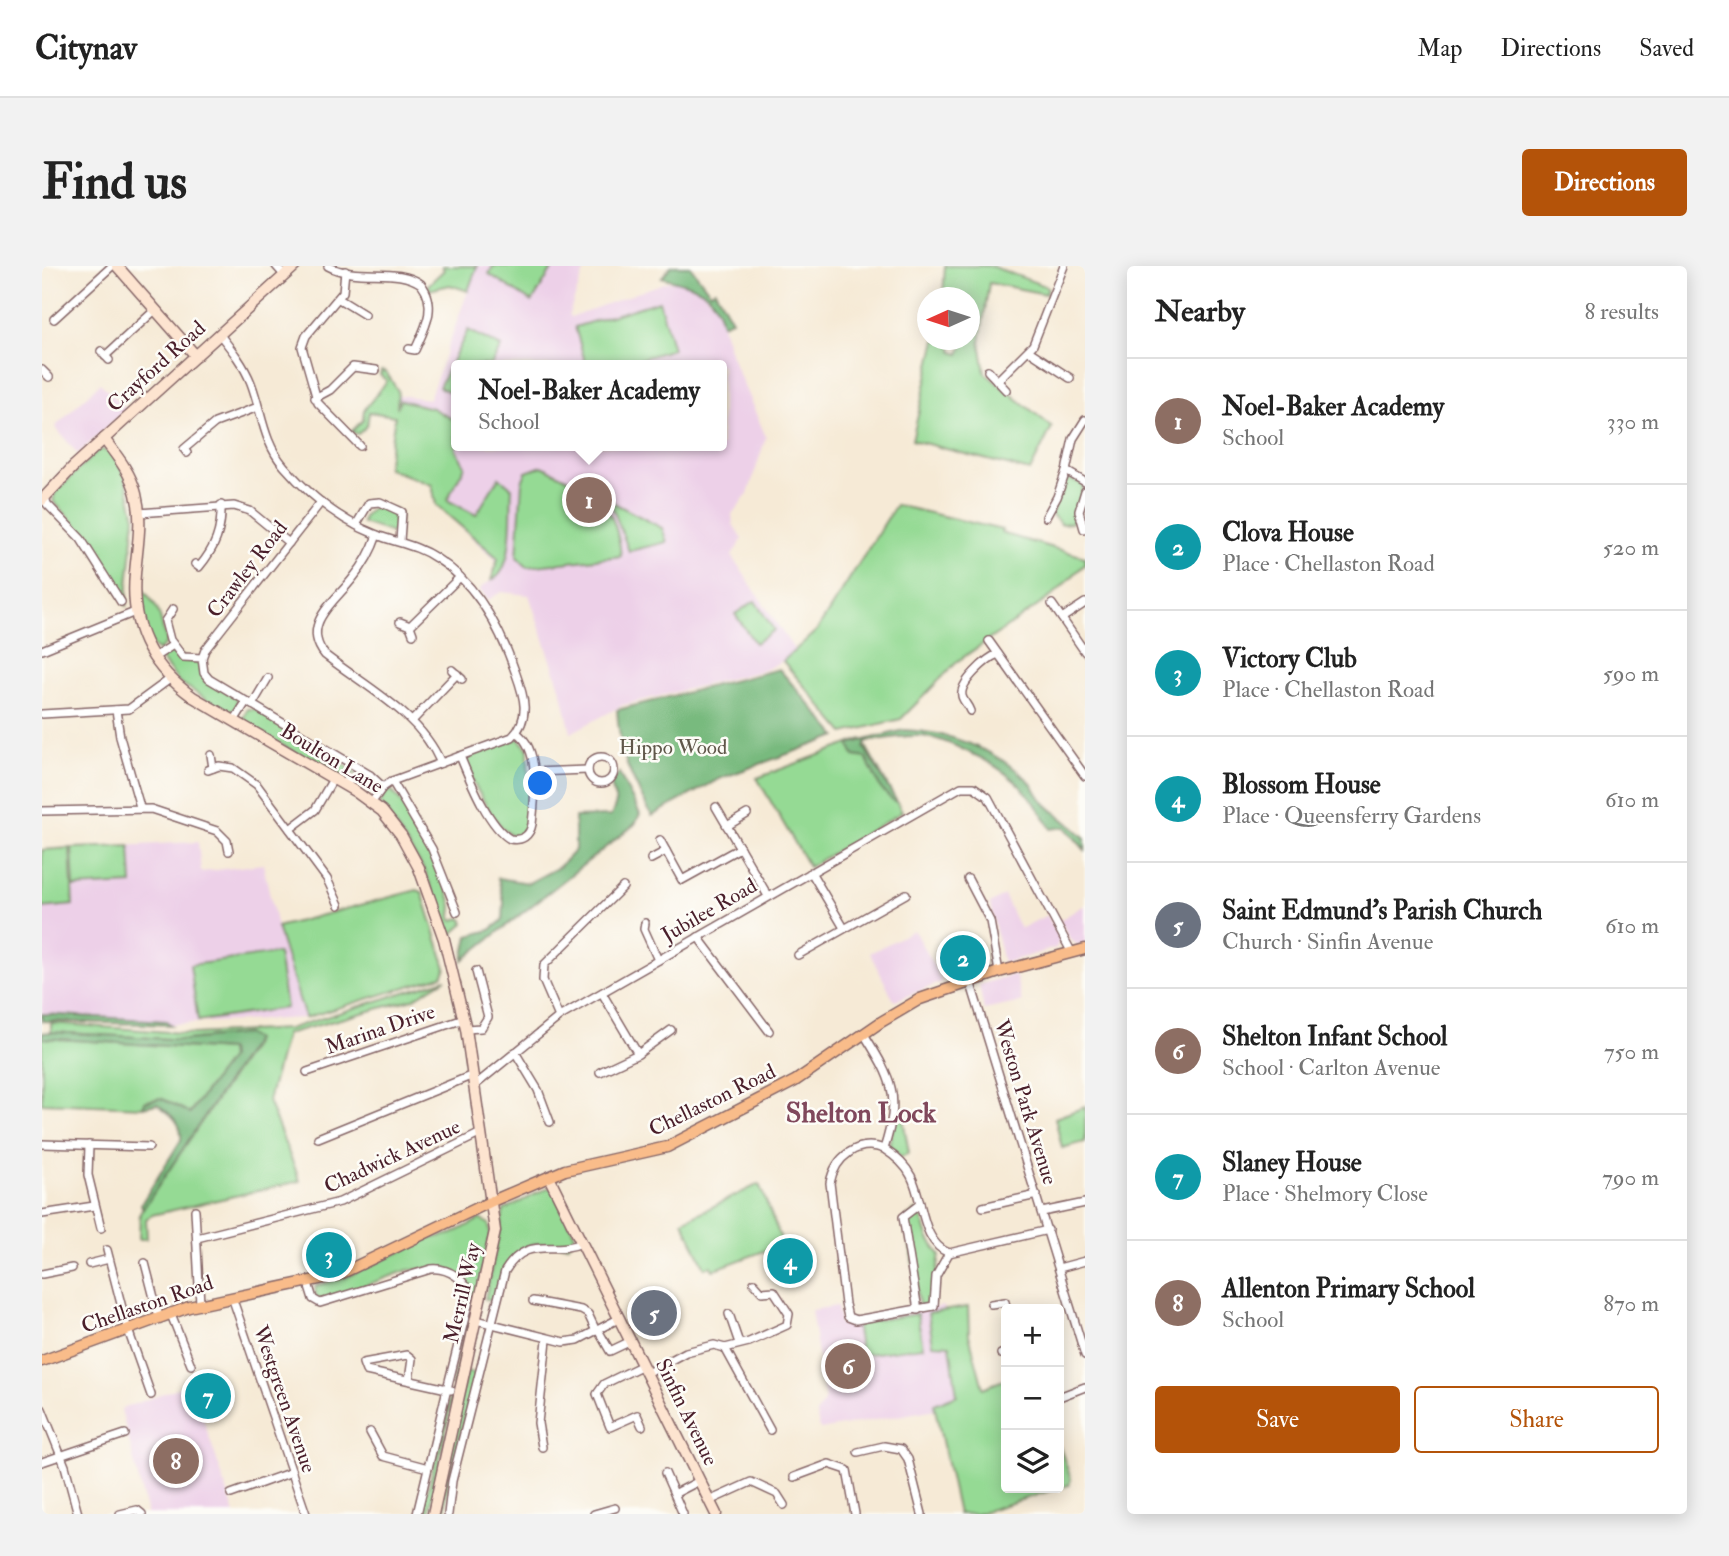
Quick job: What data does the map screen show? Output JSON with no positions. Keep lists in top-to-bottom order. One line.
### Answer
{"streets":{"main road":["Chellaston Road"],"street":["Crayford Road","Crawley Road","Boulton Lane","Jubilee Road","Marina Drive","Weston Park Avenue","Chadwick Avenue","Merrill Way","Westgreen Avenue","Sinfin Avenue"]},"crossings":[["Crayford Road","Boulton Lane"],["Crawley Road","Boulton Lane"],["Boulton Lane","Jubilee Road"],["Boulton Lane","Marina Drive"],["Boulton Lane","Chellaston Road"],["Boulton Lane","Chadwick Avenue"],["Boulton Lane","Merrill Way"],["Jubilee Road","Chellaston Road"],["Chellaston Road","Weston Park Avenue"],["Chellaston Road","Merrill Way"],["Chellaston Road","Westgreen Avenue"],["Chellaston Road","Sinfin Avenue"]],"districts":["Shelton Lock"],"parks":["Hippo Wood"],"north":"left","page":{"header":"Citynav","nav":["Map","Directions","Saved"],"buttons":["Directions",["Save","Share"]],"title":"Find us","heading":["Nearby","8 results"],"list":[{"mark":"1","name":"Noel-Baker Academy","note":"School","value":"330 m"},{"mark":"2","name":"Clova House","note":"Place · Chellaston Road","value":"520 m"},{"mark":"3","name":"Victory Club","note":"Place · Chellaston Road","value":"590 m"},{"mark":"4","name":"Blossom House","note":"Place · Queensferry Gardens","value":"610 m"},{"mark":"5","name":"Saint Edmund's Parish Church","note":"Church · Sinfin Avenue","value":"610 m"},{"mark":"6","name":"Shelton Infant School","note":"School · Carlton Avenue","value":"750 m"},{"mark":"7","name":"Slaney House","note":"Place · Shelmory Close","value":"790 m"},{"mark":"8","name":"Allenton Primary School","note":"School","value":"870 m"}],"popup":["Noel-Baker Academy","School"],"pins":["1","2","3","4","5","6","7","8"],"map_buttons":["+","−"]}}
